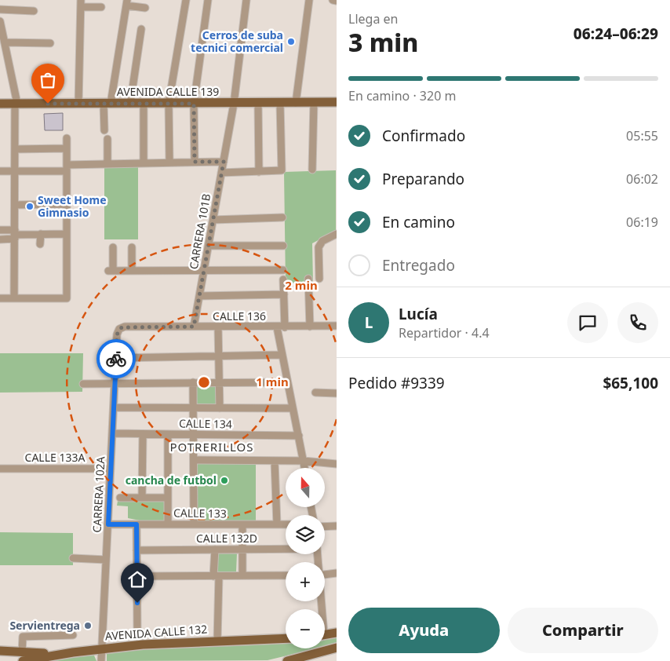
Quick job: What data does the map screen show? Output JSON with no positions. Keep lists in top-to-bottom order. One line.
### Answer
{"streets":{"main road":["AVENIDA CALLE 139","AVENIDA CALLE 132"],"street":["CARRERA 101B","CALLE 136","CALLE 134","CALLE 133A","CARRERA 102A","CALLE 133","CALLE 132D"]},"crossings":[["AVENIDA CALLE 139","CARRERA 101B"],["CARRERA 101B","CALLE 136"],["CALLE 136","CARRERA 102A"],["CALLE 134","CARRERA 102A"],["CALLE 133A","CARRERA 102A"],["CARRERA 102A","CALLE 133"],["CARRERA 102A","AVENIDA CALLE 132"]],"districts":["POTRERILLOS"],"places":["Cerros de suba tecnici comercial","Sweet Home Gimnasio","cancha de futbol","Servientrega"],"north":"top","page":{"heading":["3 min","Llega en","06:24–06:29"],"panel":["Lucía","Repartidor · 4.4","Pedido #9339","$65,100"],"bar":"En camino · 320 m","list":[["Confirmado","05:55"],["Preparando","06:02"],["En camino","06:19"],"Entregado"],"round":"L","map_buttons":["+","−"],"buttons":["Ayuda","Compartir"]},"rings":["2 min","1 min"]}
